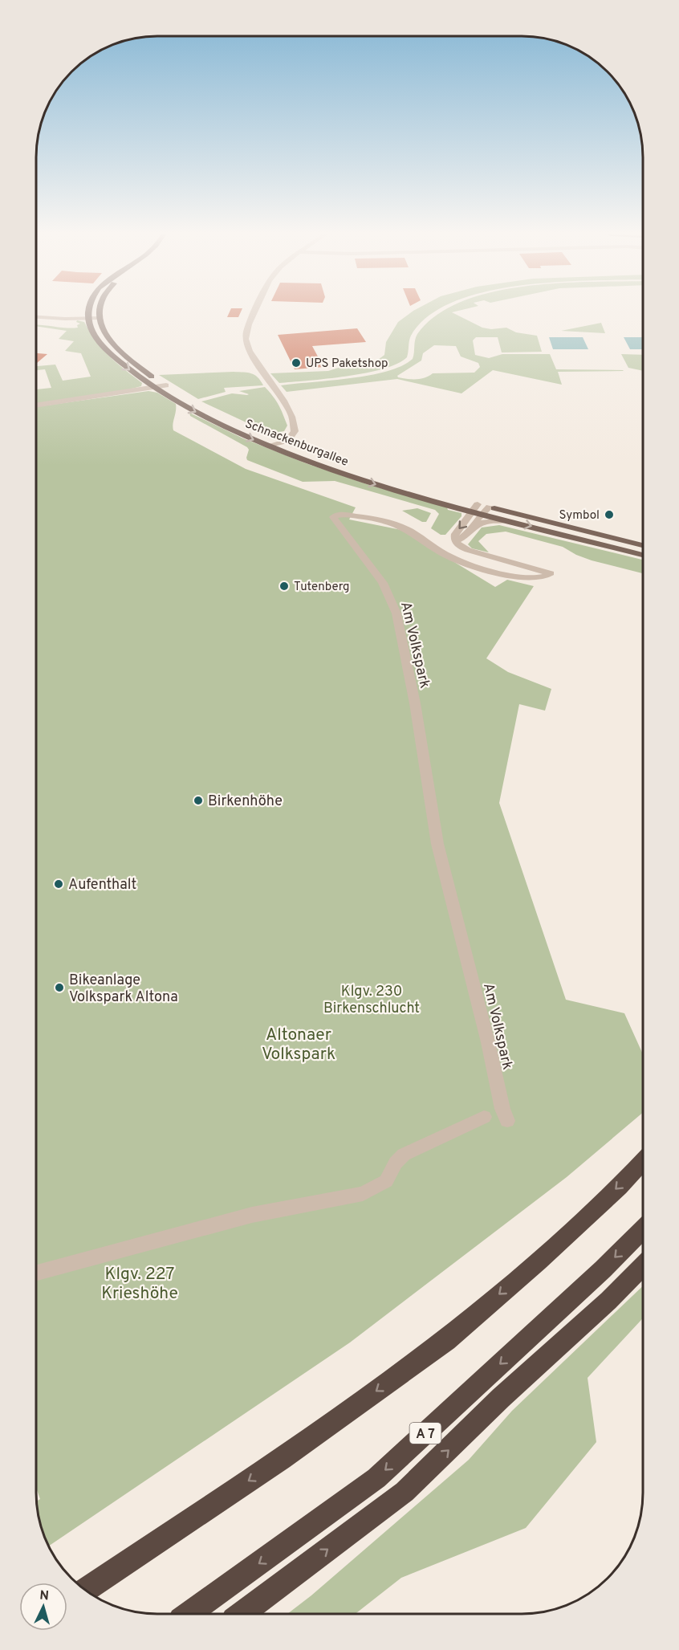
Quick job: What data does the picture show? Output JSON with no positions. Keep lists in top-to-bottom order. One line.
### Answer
{"streets":{"highway":["A 7"],"main road":["Schnackenburgallee"],"street":["Am Volkspark"]},"parks":["Klgv. 230 Birkenschlucht","Altonaer Volkspark","Klgv. 227 Krieshöhe"],"places":["UPS Paketshop","Symbol","Tutenberg","Birkenhöhe","Aufenthalt","Bikeanlage Volkspark Altona"],"north":"top"}
